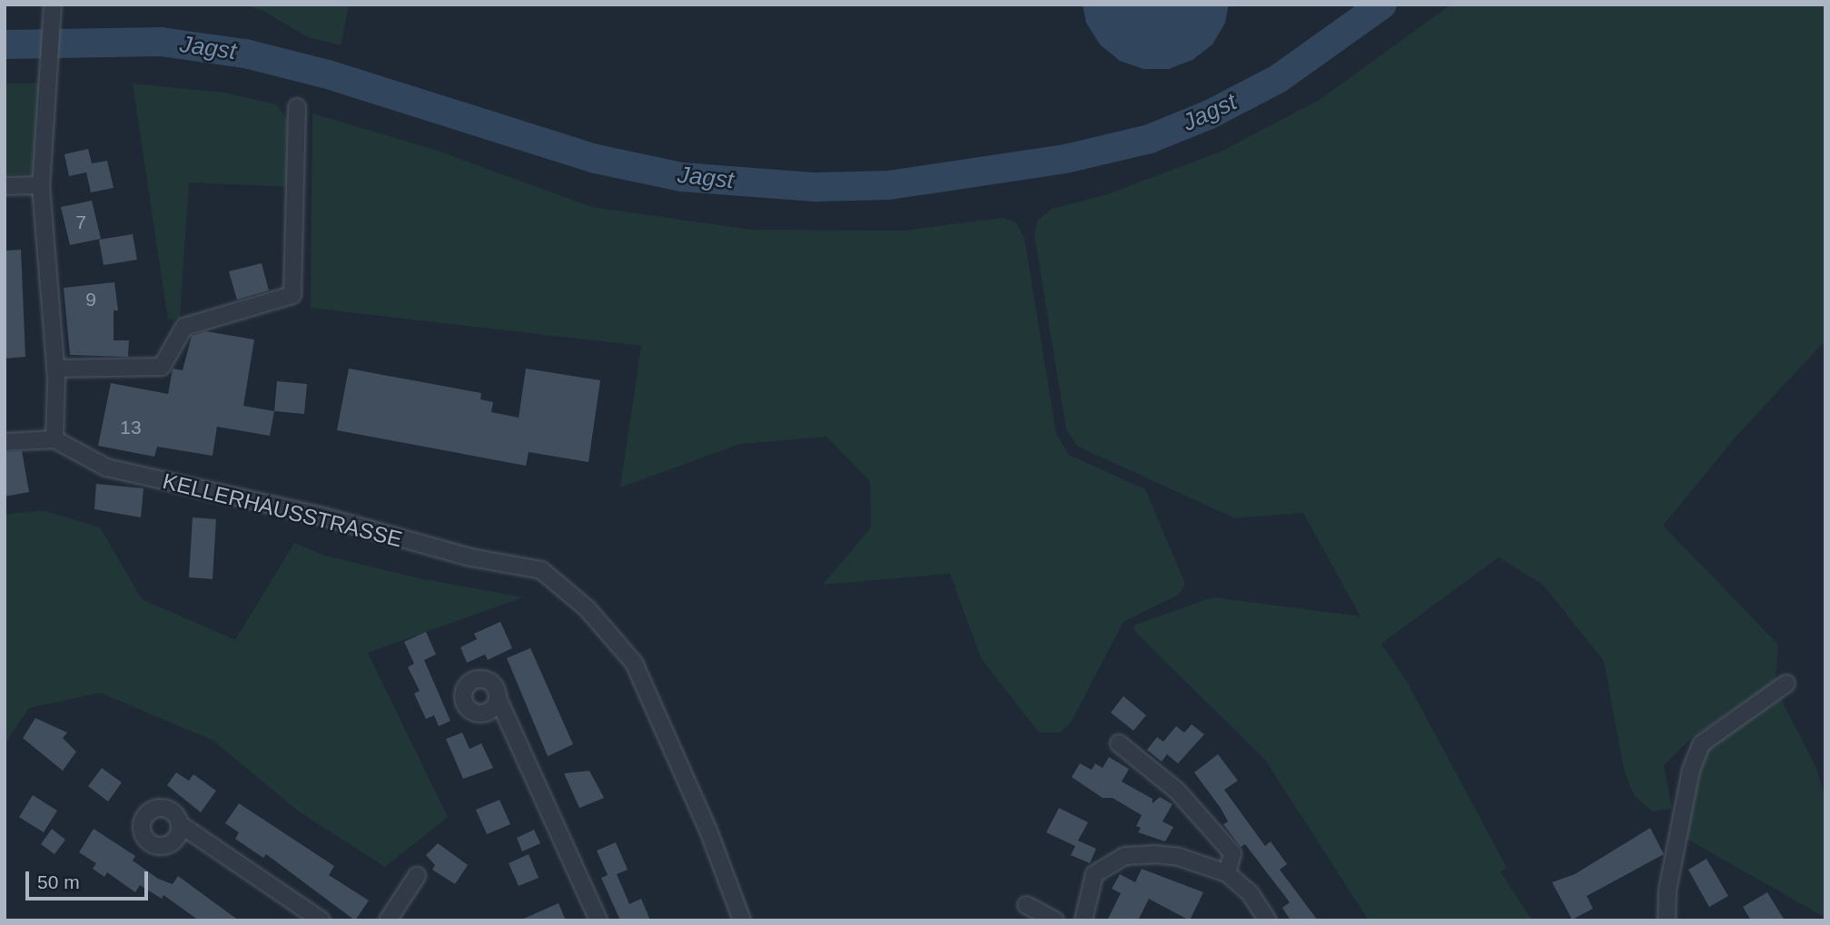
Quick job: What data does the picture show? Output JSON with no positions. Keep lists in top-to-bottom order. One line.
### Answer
{"streets":{"street":["KELLERHAUSSTRASSE"]},"water":["Jagst"],"house_numbers":["7","9","13"],"scale_bar":"50 m"}
